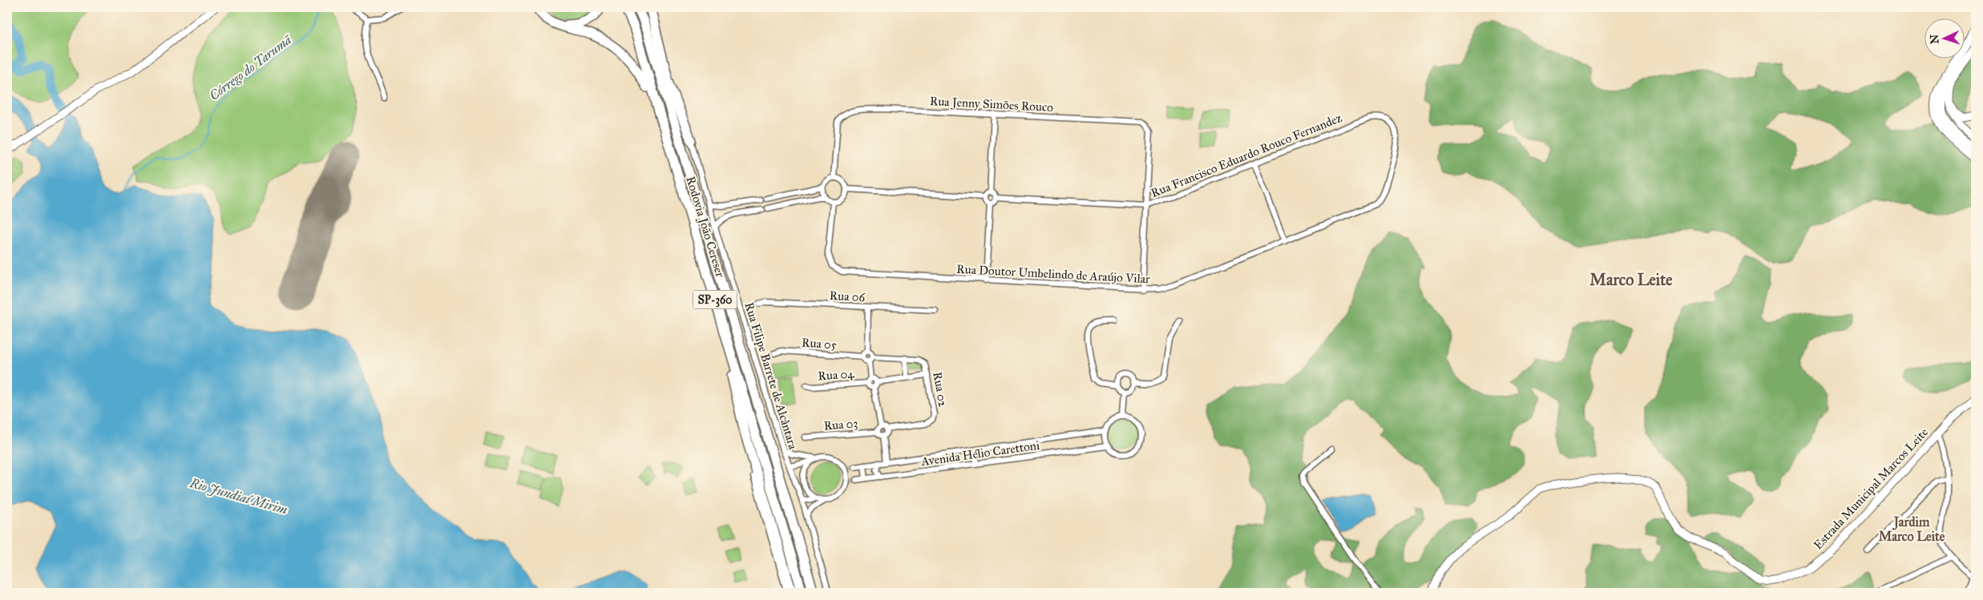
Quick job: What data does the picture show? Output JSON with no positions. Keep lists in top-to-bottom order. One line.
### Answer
{"streets":{"highway":["Rodovia João Cereser","SP-360"],"street":["Rua Jenny Simões Rouco","Rua Francisco Eduardo Rouco Fernandez","Rua Doutor Umbelindo de Araújo Vilar","Rua 06","Rua 05","Rua 04","Rua Filipe Barrete de Alcântara","Rua 02","Rua 03","Avenida Hélio Carettoni","Estrada Municipal Marcos Leite"]},"crossings":[["Rua Jenny Simões Rouco","Rua Francisco Eduardo Rouco Fernandez"],["Rua Jenny Simões Rouco","Rua Doutor Umbelindo de Araújo Vilar"],["Rua Francisco Eduardo Rouco Fernandez","Rua Doutor Umbelindo de Araújo Vilar"],["Rua 02","Rua 03"]],"districts":["Marco Leite","Jardim Marco Leite"],"water":["Córrego do Tarumã","Rio Jundiaí Mirim"],"north":"left"}
